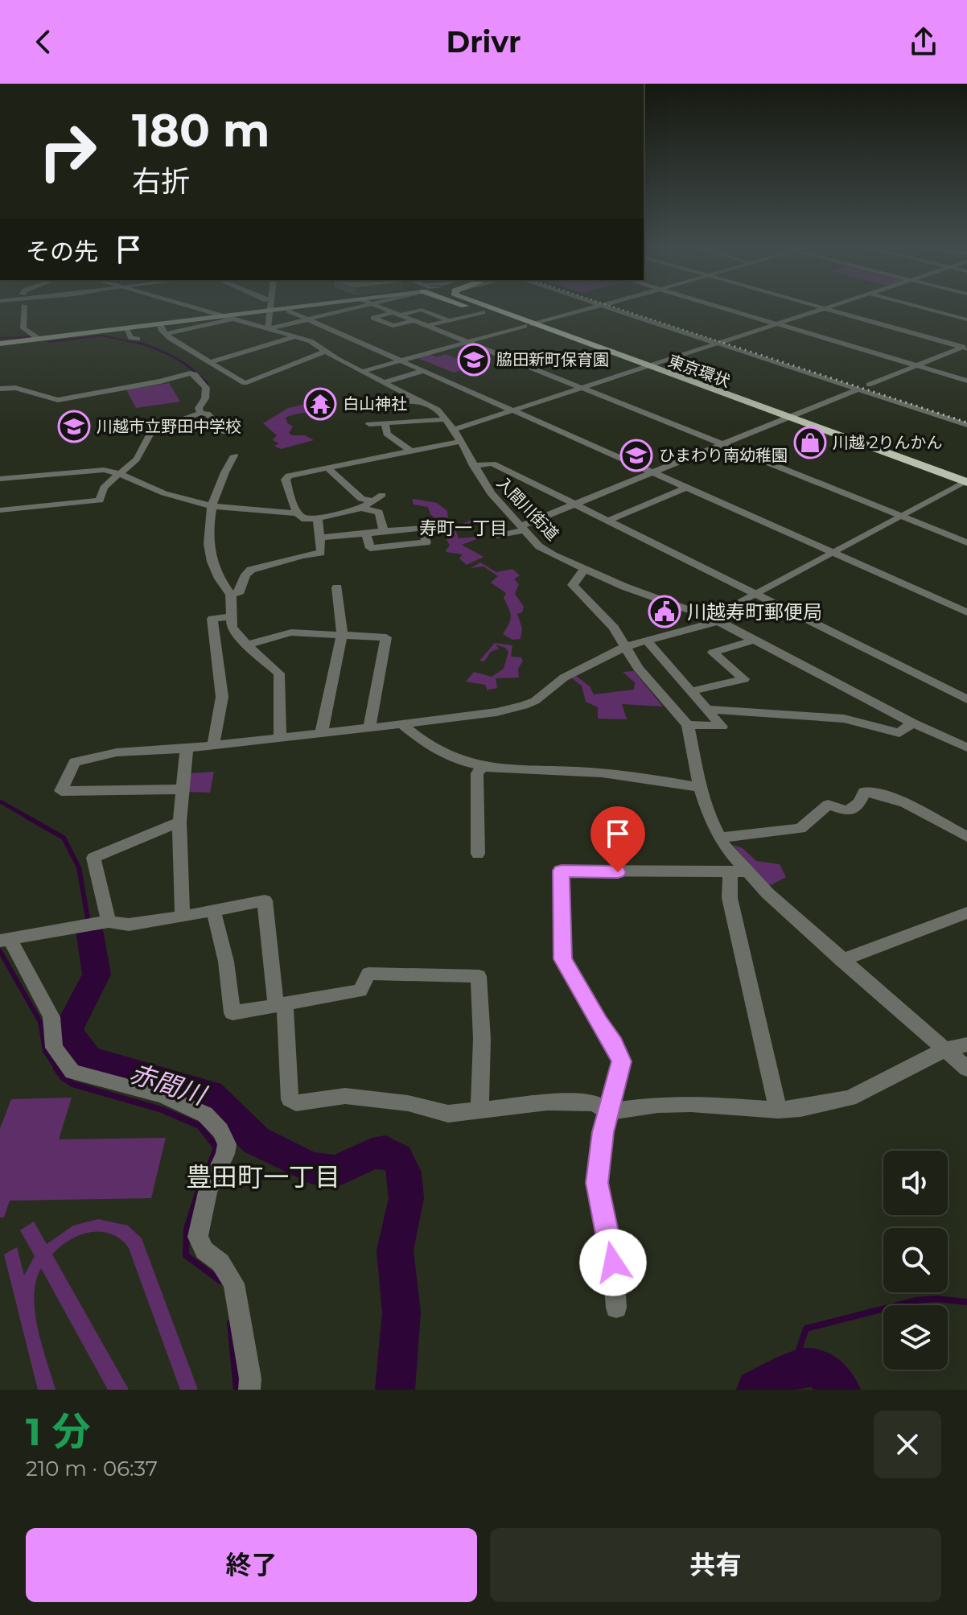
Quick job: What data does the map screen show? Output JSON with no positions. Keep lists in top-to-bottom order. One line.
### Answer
{"streets":{"highway":["東京環状"],"street":["入間川街道"]},"districts":["寿町一丁目","豊田町一丁目"],"water":["赤間川"],"places":{"school or university":["脇田新町保育園","川越市立野田中学校","ひまわり南幼稚園"],"temple":["白山神社"],"shop":["川越 2りんかん"],"public building":["川越寿町郵便局"]},"page":{"header":"Drivr","turn":["180 m","右折"],"then":"その先","heading":["1 分","210 m · 06:37"],"buttons":["終了","共有"]}}
